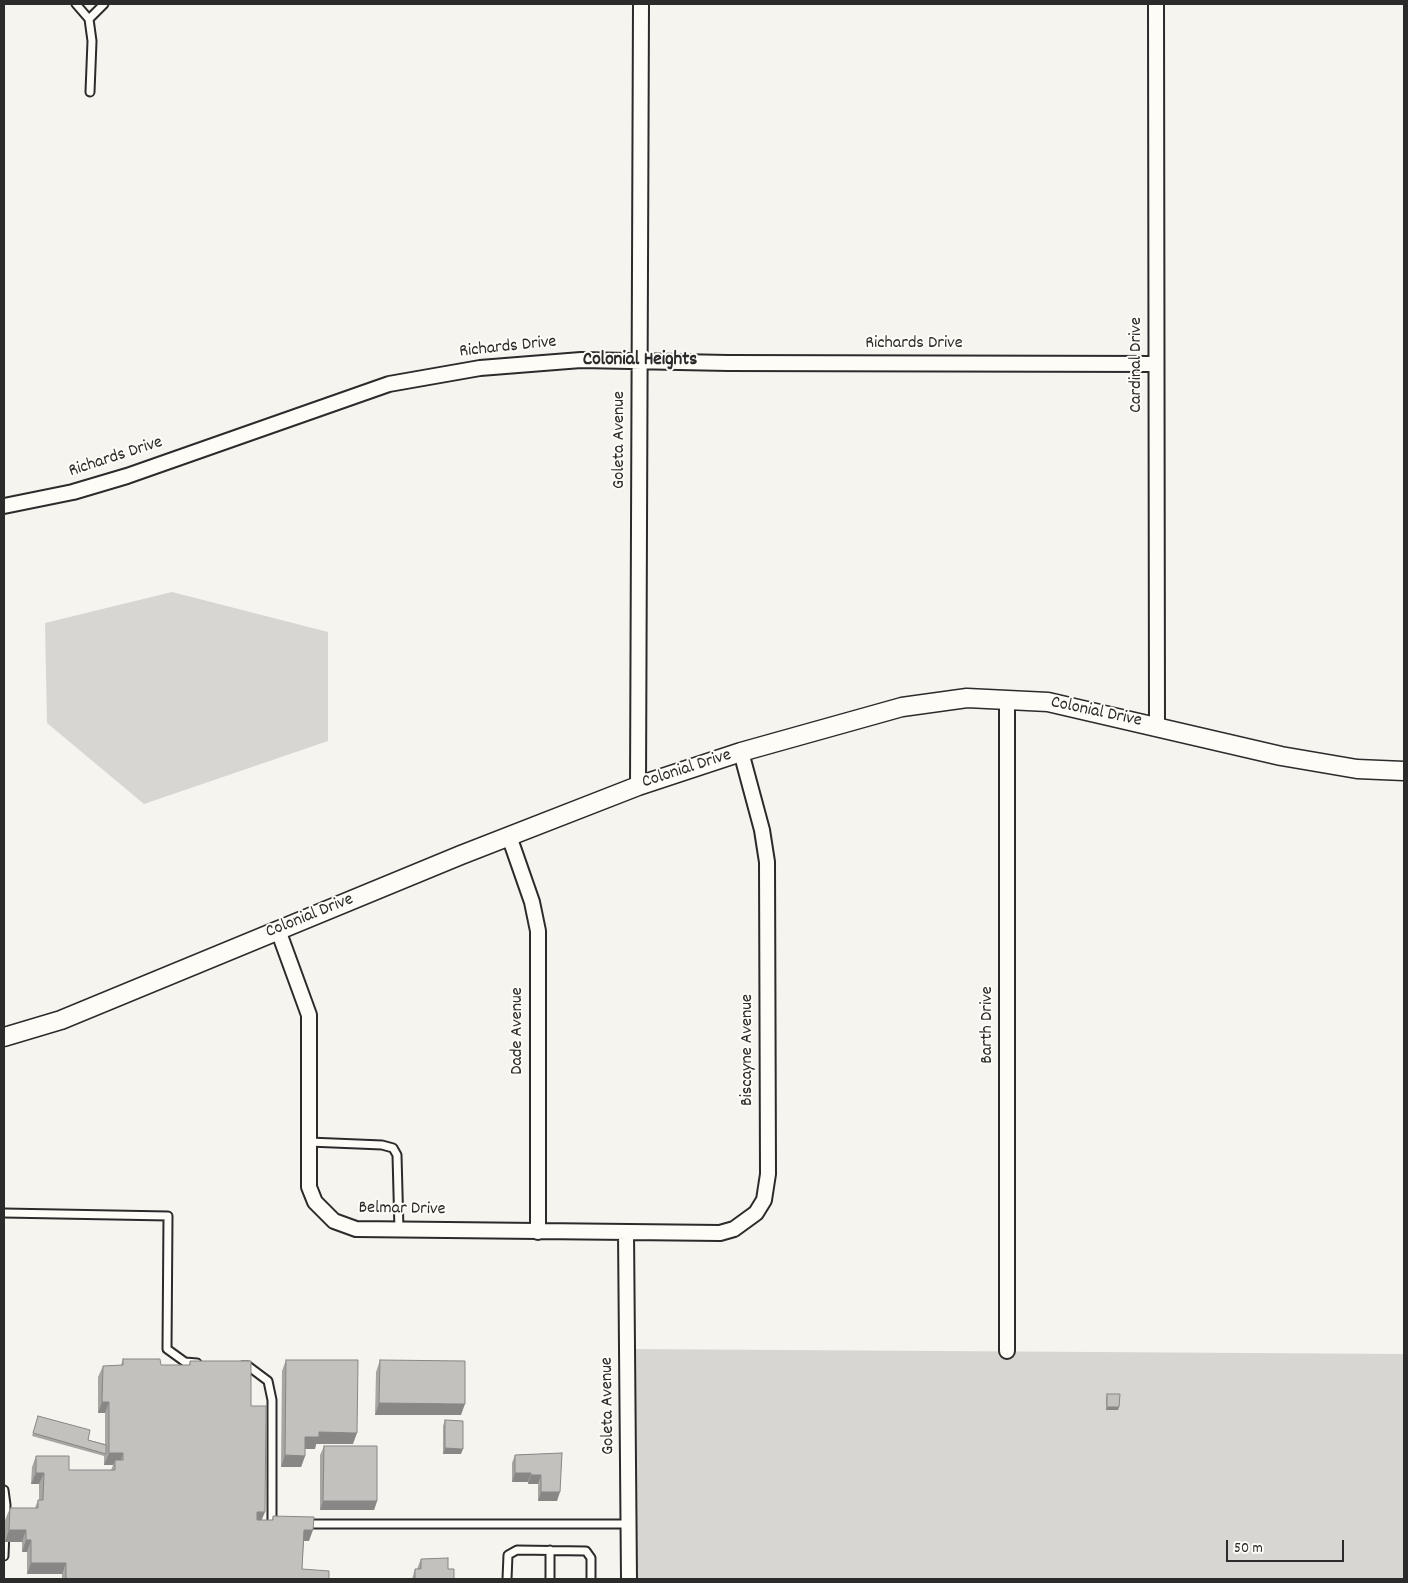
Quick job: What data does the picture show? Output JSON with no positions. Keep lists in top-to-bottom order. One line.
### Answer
{"streets":{"street":["Richards Drive","Cardinal Drive","Goleta Avenue","Colonial Drive","Barth Drive","Dade Avenue","Biscayne Avenue","Belmar Drive"]},"crossings":[["Richards Drive","Cardinal Drive"],["Richards Drive","Goleta Avenue"],["Cardinal Drive","Colonial Drive"],["Goleta Avenue","Colonial Drive"],["Goleta Avenue","Biscayne Avenue"],["Goleta Avenue","Belmar Drive"],["Colonial Drive","Barth Drive"],["Colonial Drive","Dade Avenue"],["Colonial Drive","Biscayne Avenue"],["Colonial Drive","Belmar Drive"],["Dade Avenue","Belmar Drive"],["Biscayne Avenue","Belmar Drive"]],"districts":["Colonial Heights"],"scale_bar":"50 m"}
